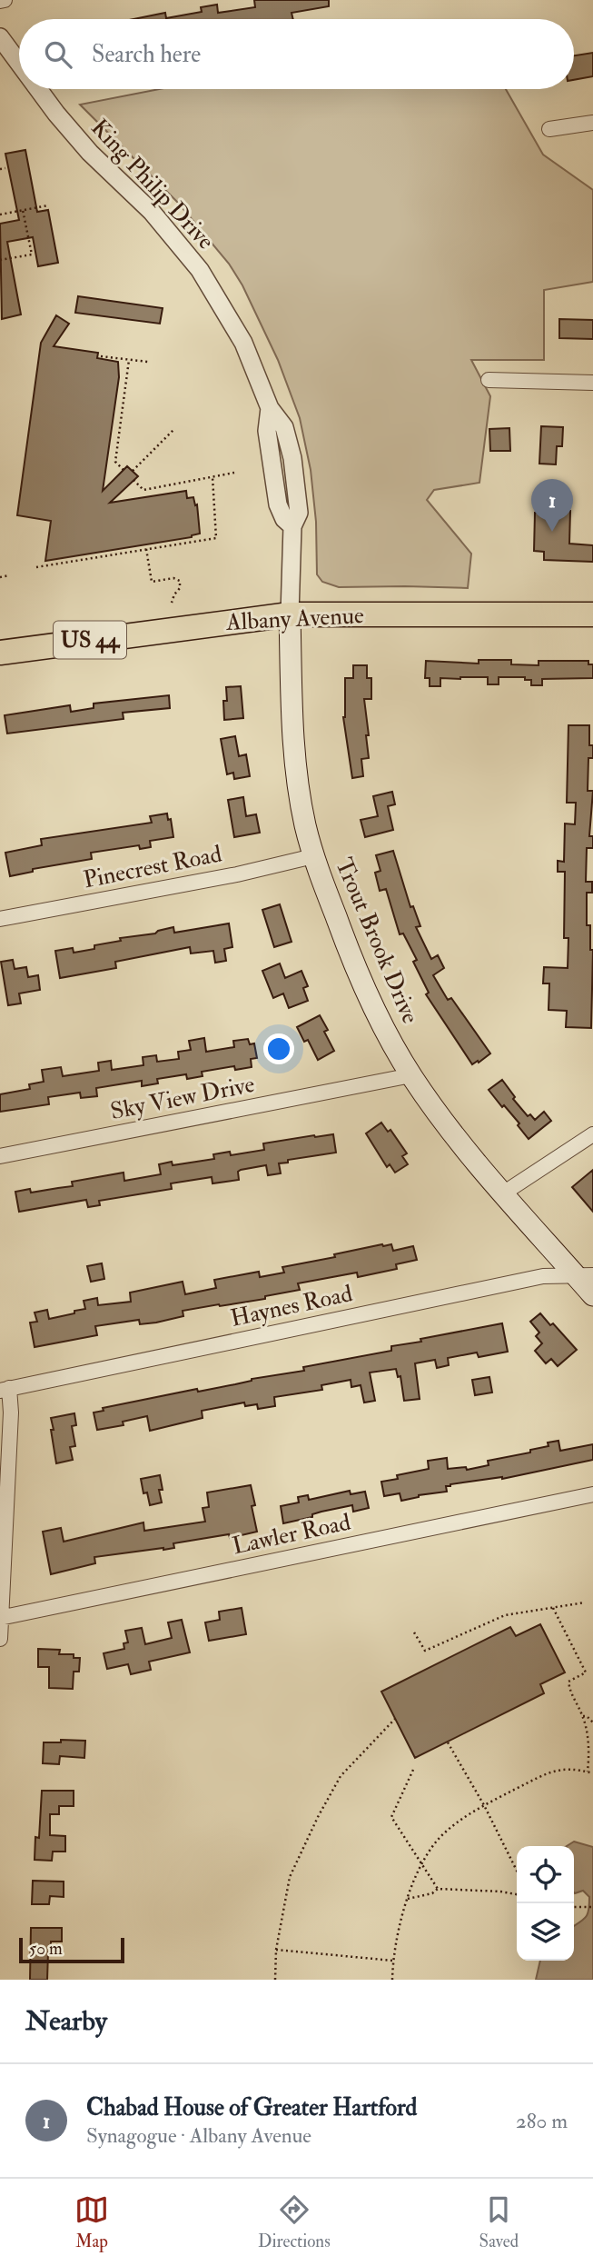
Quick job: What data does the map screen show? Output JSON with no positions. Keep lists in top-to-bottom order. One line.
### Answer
{"streets":{"highway":["Albany Avenue","US 44"],"main road":["Trout Brook Drive"],"street":["King Philip Drive","Pinecrest Road","Sky View Drive","Haynes Road","Lawler Road"]},"crossings":[["King Philip Drive","Albany Avenue"],["King Philip Drive","Trout Brook Drive"],["Albany Avenue","Trout Brook Drive"],["Pinecrest Road","Trout Brook Drive"],["Trout Brook Drive","Sky View Drive"],["Trout Brook Drive","Haynes Road"]],"scale_bar":"50 m","page":{"search":"Search here","pins":"1","scale":"50 m","heading":"Nearby","list":[{"mark":"1","name":"Chabad House of Greater Hartford","note":"Synagogue · Albany Avenue","value":"280 m"}],"nav":["Map","Directions","Saved"]}}
